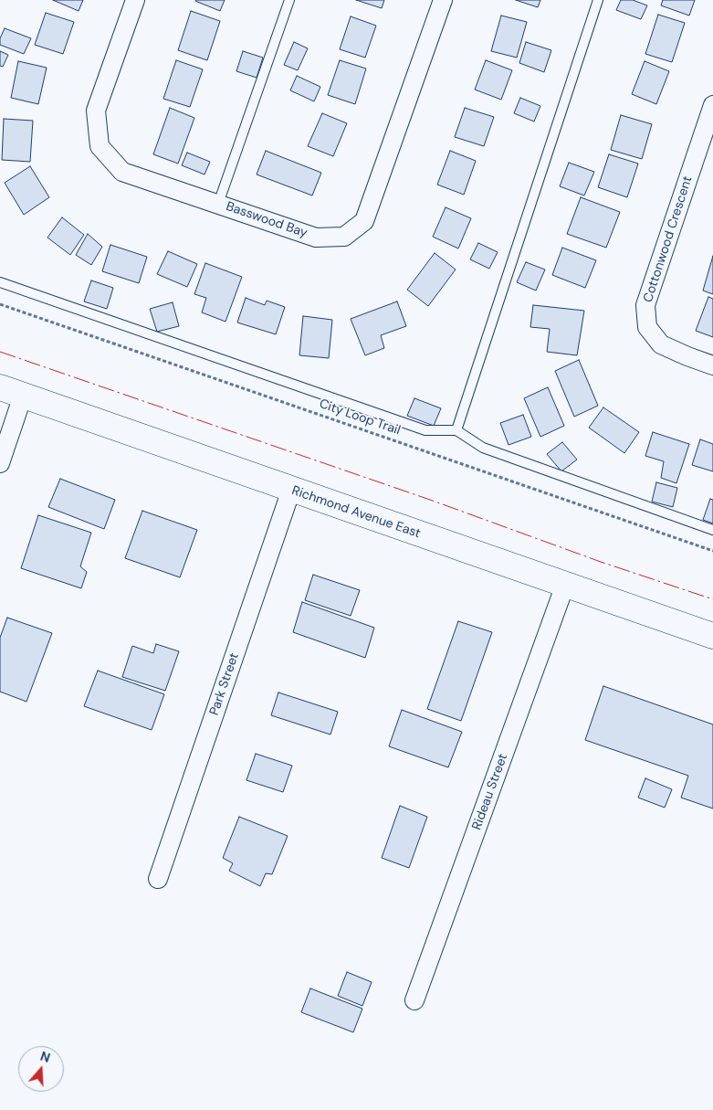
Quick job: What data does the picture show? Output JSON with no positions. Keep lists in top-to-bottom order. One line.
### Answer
{"streets":{"main road":["Richmond Avenue East"],"street":["Basswood Bay","Cottonwood Crescent","Park Street","Rideau Street"],"path":["City Loop Trail"]},"crossings":[["Richmond Avenue East","Park Street"],["Richmond Avenue East","Rideau Street"]],"north":"top"}
